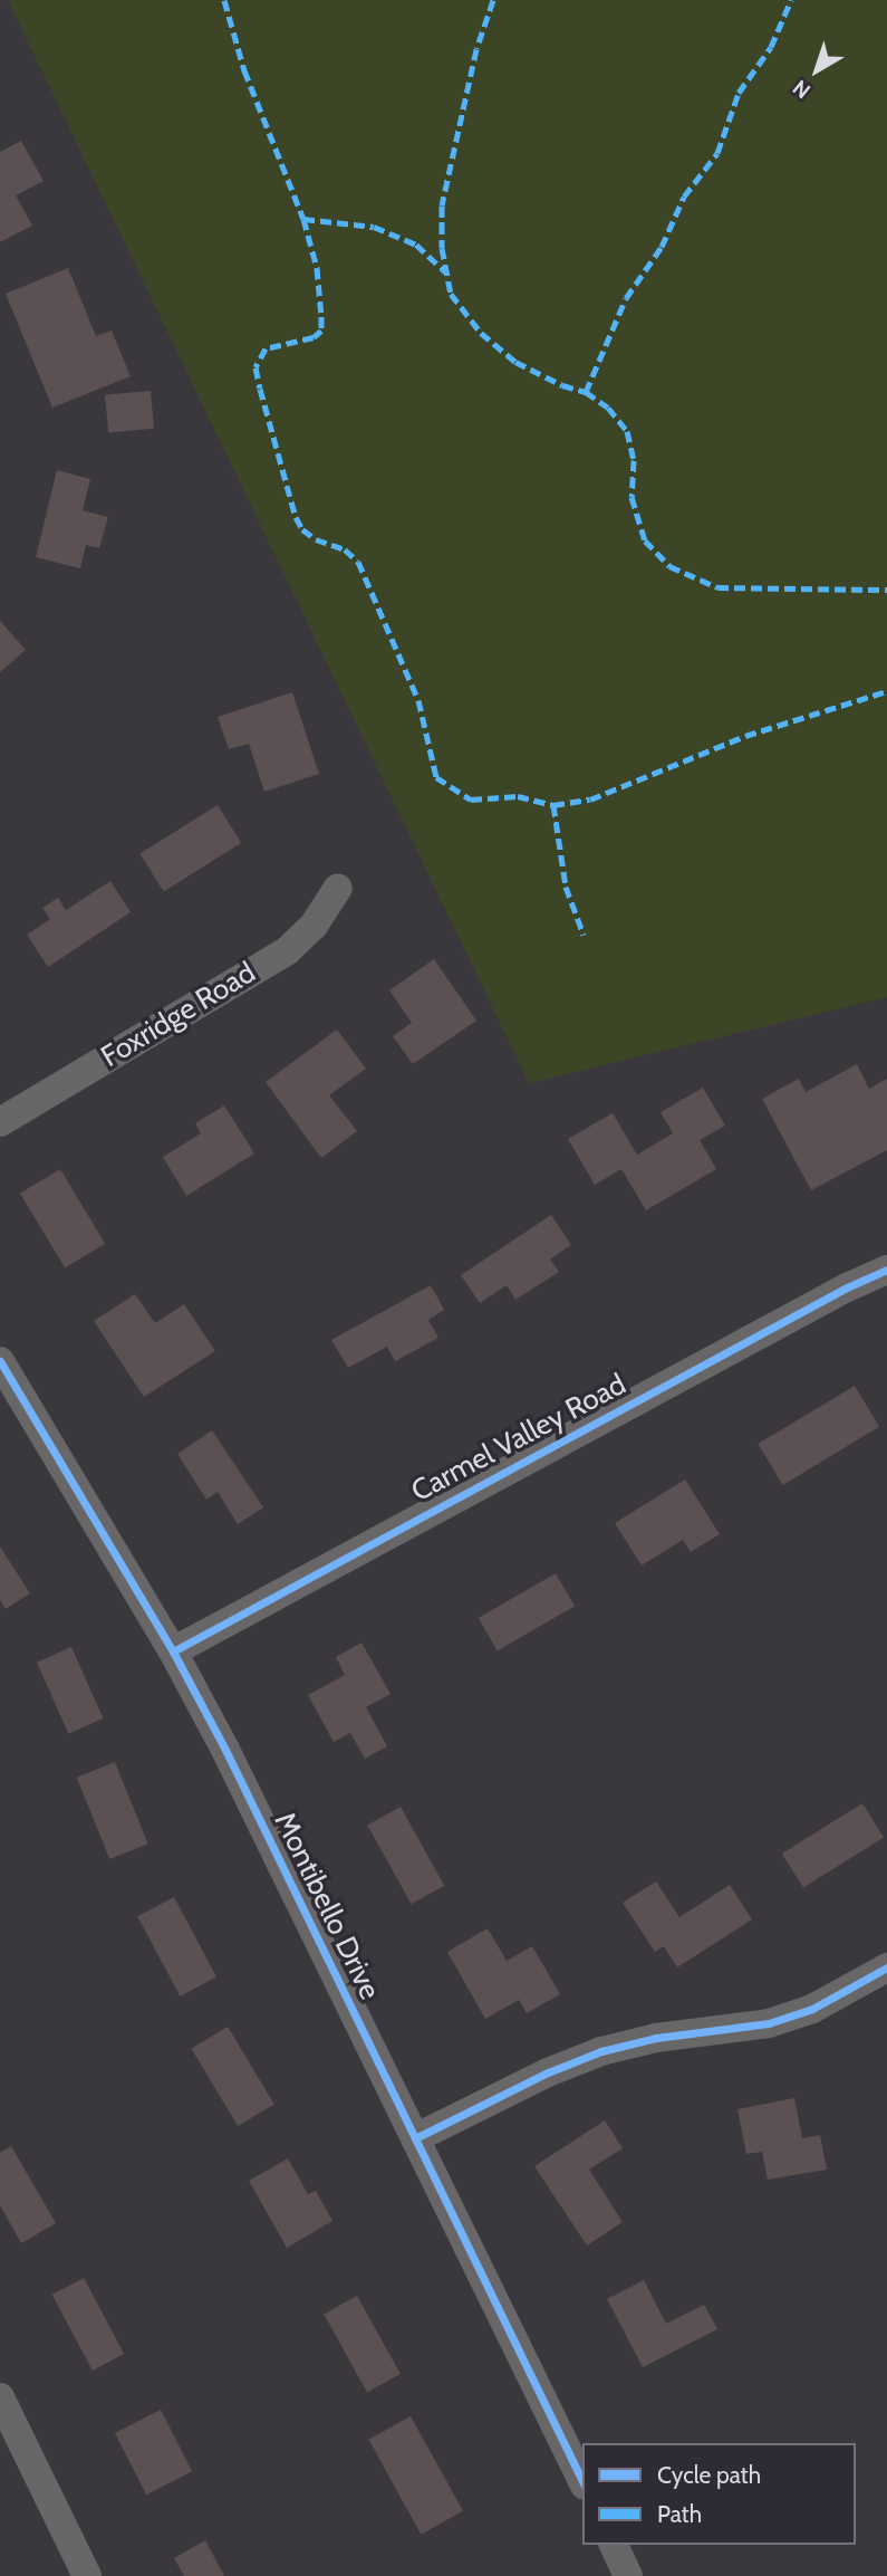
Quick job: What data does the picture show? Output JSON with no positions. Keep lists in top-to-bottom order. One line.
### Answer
{"streets":{"street":["Foxridge Road","Carmel Valley Road","Montibello Drive"]},"crossings":[["Carmel Valley Road","Montibello Drive"]],"legend":["Cycle path","Path"],"north":"bottom left"}
